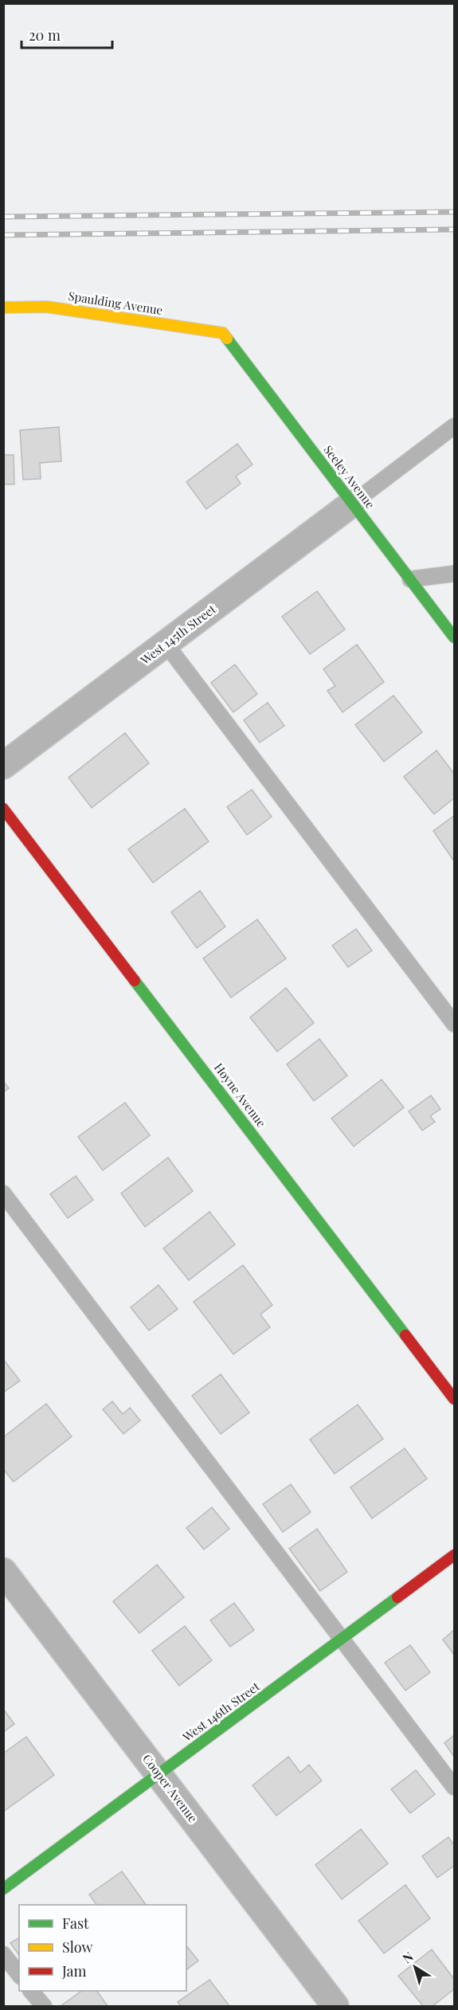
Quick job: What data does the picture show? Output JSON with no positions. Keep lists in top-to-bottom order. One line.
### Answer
{"streets":{"street":["Spaulding Avenue","Seeley Avenue","West 145th Street","Hoyne Avenue","West 146th Street","Cooper Avenue"]},"crossings":[["Spaulding Avenue","Seeley Avenue"],["Seeley Avenue","West 145th Street"],["West 146th Street","Cooper Avenue"]],"legend":["Fast","Slow","Jam"],"scale_bar":"20 m","north":"top left"}
